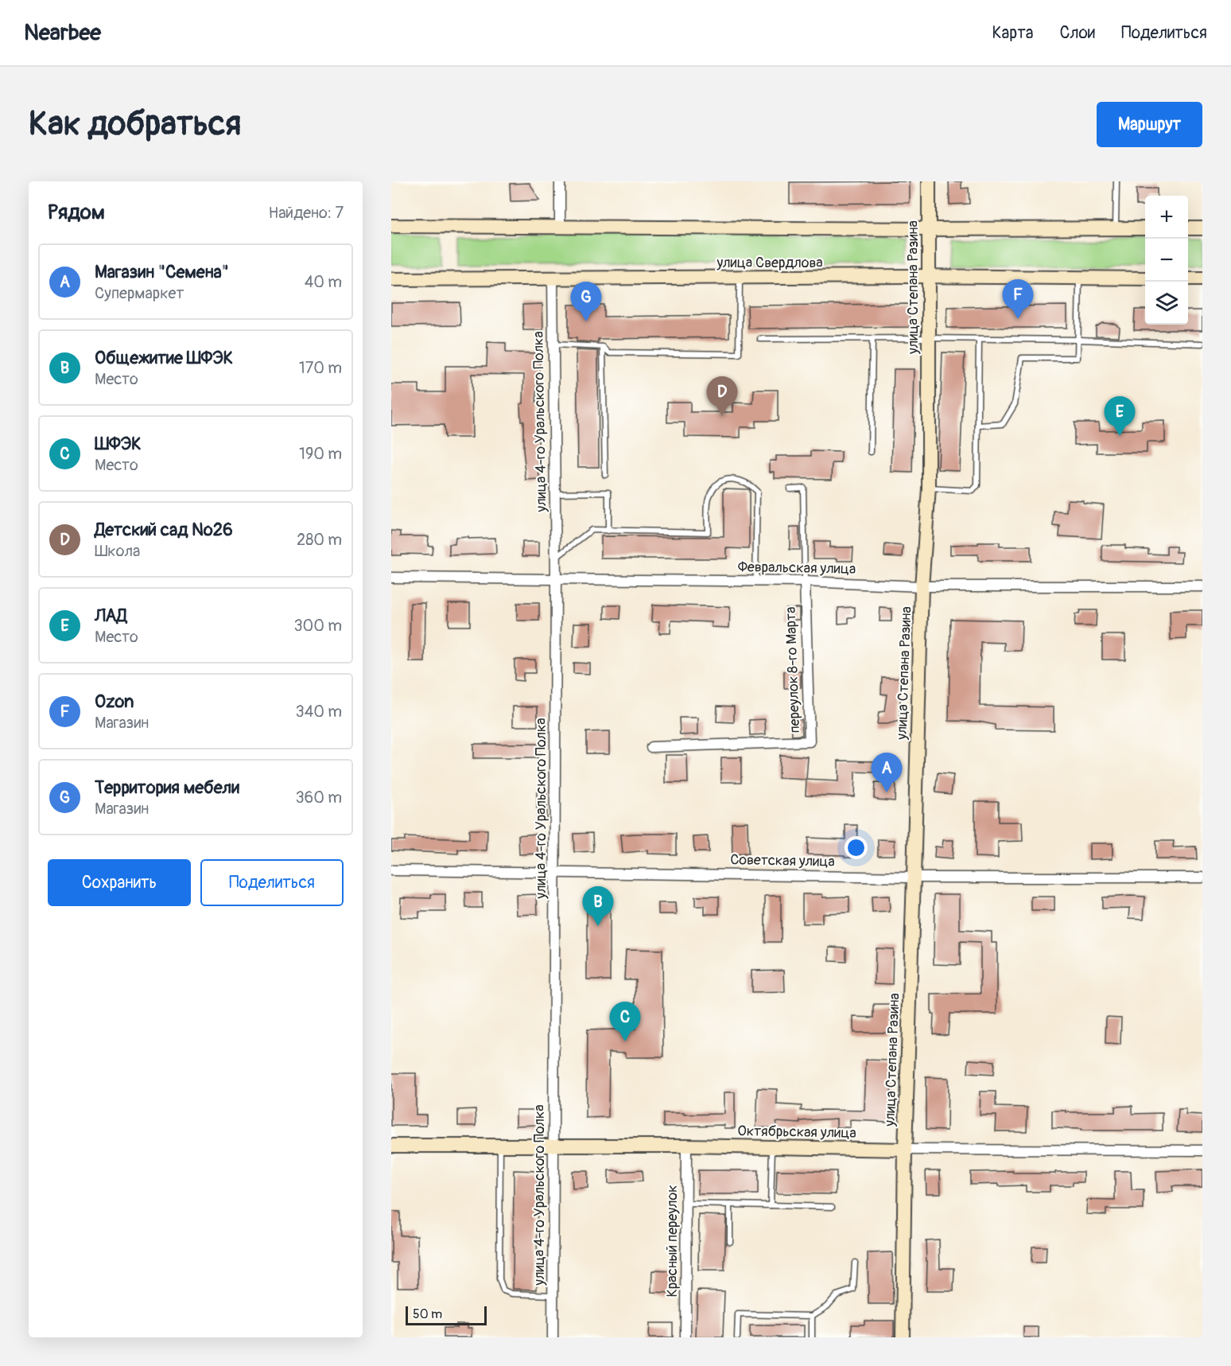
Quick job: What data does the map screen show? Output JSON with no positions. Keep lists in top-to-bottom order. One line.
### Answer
{"streets":{"main road":["улица Свердлова","улица Степана Разина","Октябрьская улица"],"street":["улица 4-го Уральского Полка","Февральская улица","переулок 8-го Марта","Советская улица","Красный переулок"]},"crossings":[["улица Свердлова","улица Степана Разина"],["улица Свердлова","улица 4-го Уральского Полка"],["улица Степана Разина","Февральская улица"],["улица Степана Разина","Советская улица"],["улица Степана Разина","Октябрьская улица"],["улица 4-го Уральского Полка","Февральская улица"],["улица 4-го Уральского Полка","Советская улица"],["улица 4-го Уральского Полка","Октябрьская улица"],["Февральская улица","переулок 8-го Марта"],["Октябрьская улица","Красный переулок"]],"scale_bar":"50 m","page":{"header":"Nearbee","nav":["Карта","Слои","Поделиться"],"buttons":["Маршрут",["Сохранить","Поделиться"]],"title":"Как добраться","heading":["Рядом","Найдено: 7"],"map_buttons":["+","−"],"list":[{"mark":"A","name":"Магазин \"Семена\"","note":"Супермаркет","value":"40 m"},{"mark":"B","name":"Общежитие ШФЭК","note":"Место","value":"170 m"},{"mark":"C","name":"ШФЭК","note":"Место","value":"190 m"},{"mark":"D","name":"Детский сад №26","note":"Школа","value":"280 m"},{"mark":"E","name":"ЛАД","note":"Место","value":"300 m"},{"mark":"F","name":"Ozon","note":"Магазин","value":"340 m"},{"mark":"G","name":"Территория мебели","note":"Магазин","value":"360 m"}],"pins":["F","G","D","E","A","B","C"],"scale":"50 m"}}
